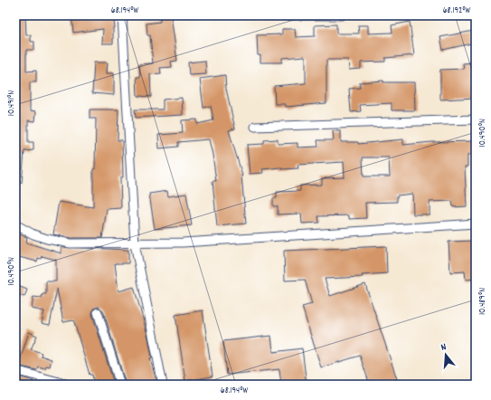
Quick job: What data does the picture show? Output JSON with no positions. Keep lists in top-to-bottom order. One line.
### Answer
{"north":"top","coordinates":["68.194°W","68.192°W","10.491°N","10.490°N","10.489°N"]}
